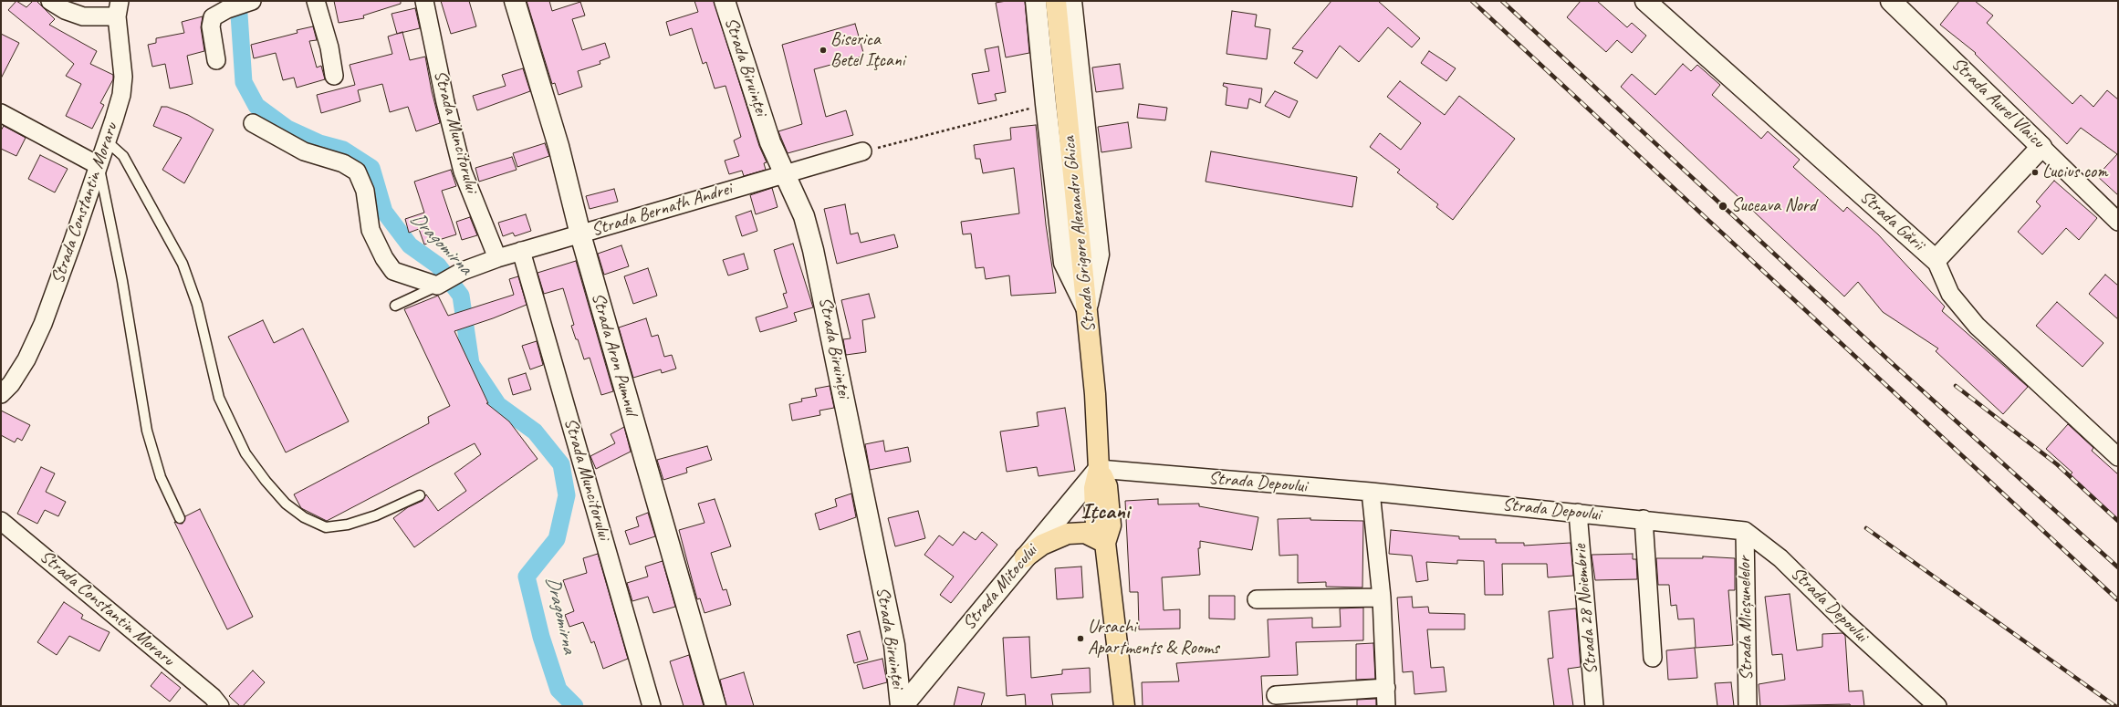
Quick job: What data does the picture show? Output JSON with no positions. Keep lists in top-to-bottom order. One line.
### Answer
{"streets":{"main road":["Strada Grigore Alexandru Ghica"],"street":["Strada Biruinței","Strada Aurel Vlaicu","Strada Muncitorului","Strada Constantin Moraru","Strada Bernath Andrei","Strada Gării","Strada Aron Pumnul","Strada Depoului","Strada Mitocului","Strada 28 Noiembrie","Strada Micșunelelor"]},"crossings":[["Strada Biruinței","Strada Bernath Andrei"],["Strada Biruinței","Strada Mitocului"],["Strada Muncitorului","Strada Bernath Andrei"],["Strada Bernath Andrei","Strada Aron Pumnul"],["Strada Grigore Alexandru Ghica","Strada Depoului"],["Strada Grigore Alexandru Ghica","Strada Mitocului"],["Strada Depoului","Strada Mitocului"],["Strada Depoului","Strada 28 Noiembrie"],["Strada Depoului","Strada Micșunelelor"]],"districts":["Ițcani"],"water":["Dragomirna"],"places":["Biserica Betel Iţcani","Lucius com","Suceava Nord","Ursachi Apartments & Rooms"]}
